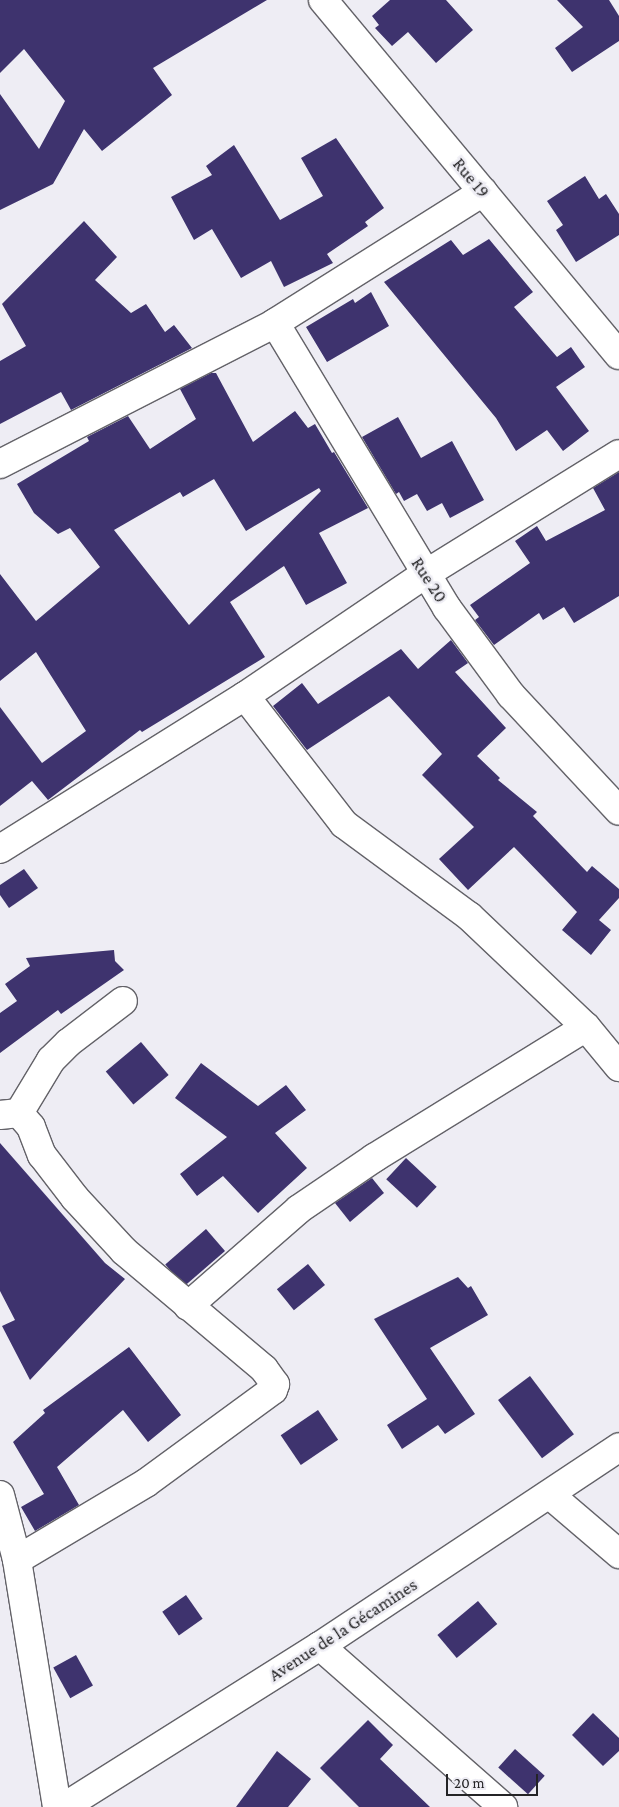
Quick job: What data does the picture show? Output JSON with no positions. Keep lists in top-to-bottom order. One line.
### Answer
{"streets":{"street":["Rue 19","Rue 20","Avenue de la Gécamines"]},"scale_bar":"20 m"}
